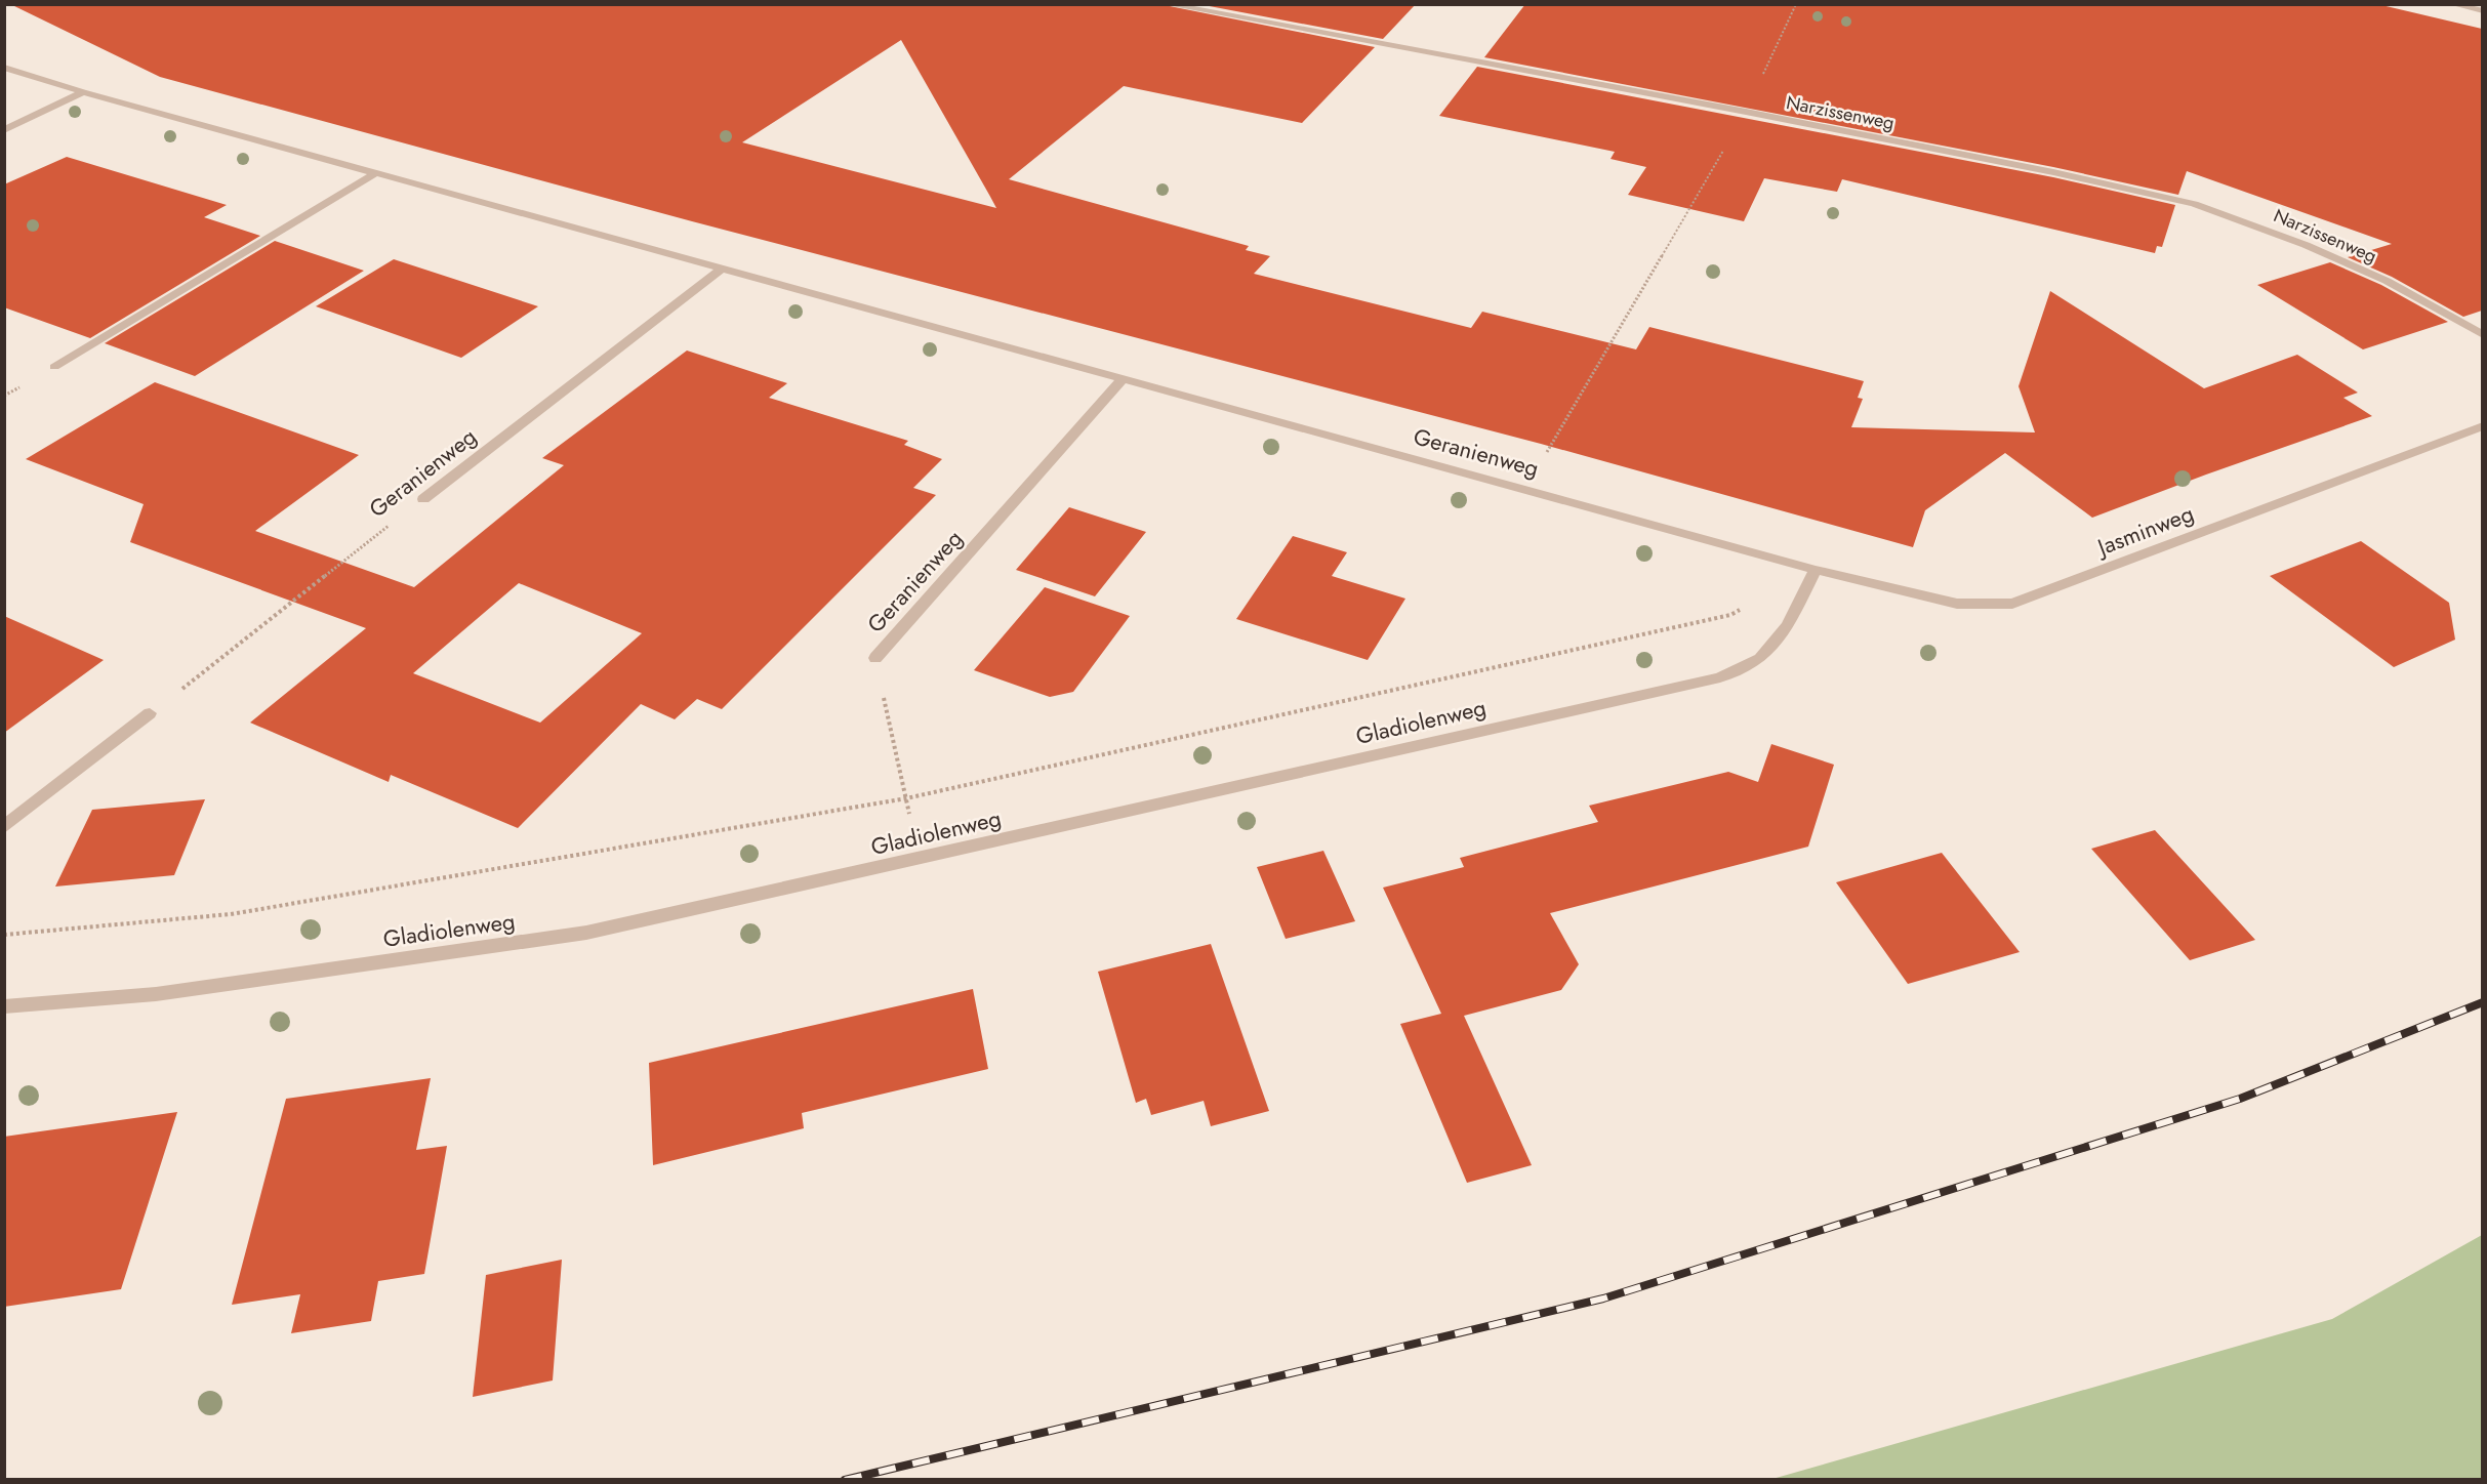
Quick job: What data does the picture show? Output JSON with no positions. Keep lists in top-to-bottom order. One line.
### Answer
{"streets":{"street":["Narzissenweg","Geranienweg","Jasminweg","Gladiolenweg"]},"crossings":[["Geranienweg","Jasminweg"],["Geranienweg","Gladiolenweg"],["Jasminweg","Gladiolenweg"]]}
